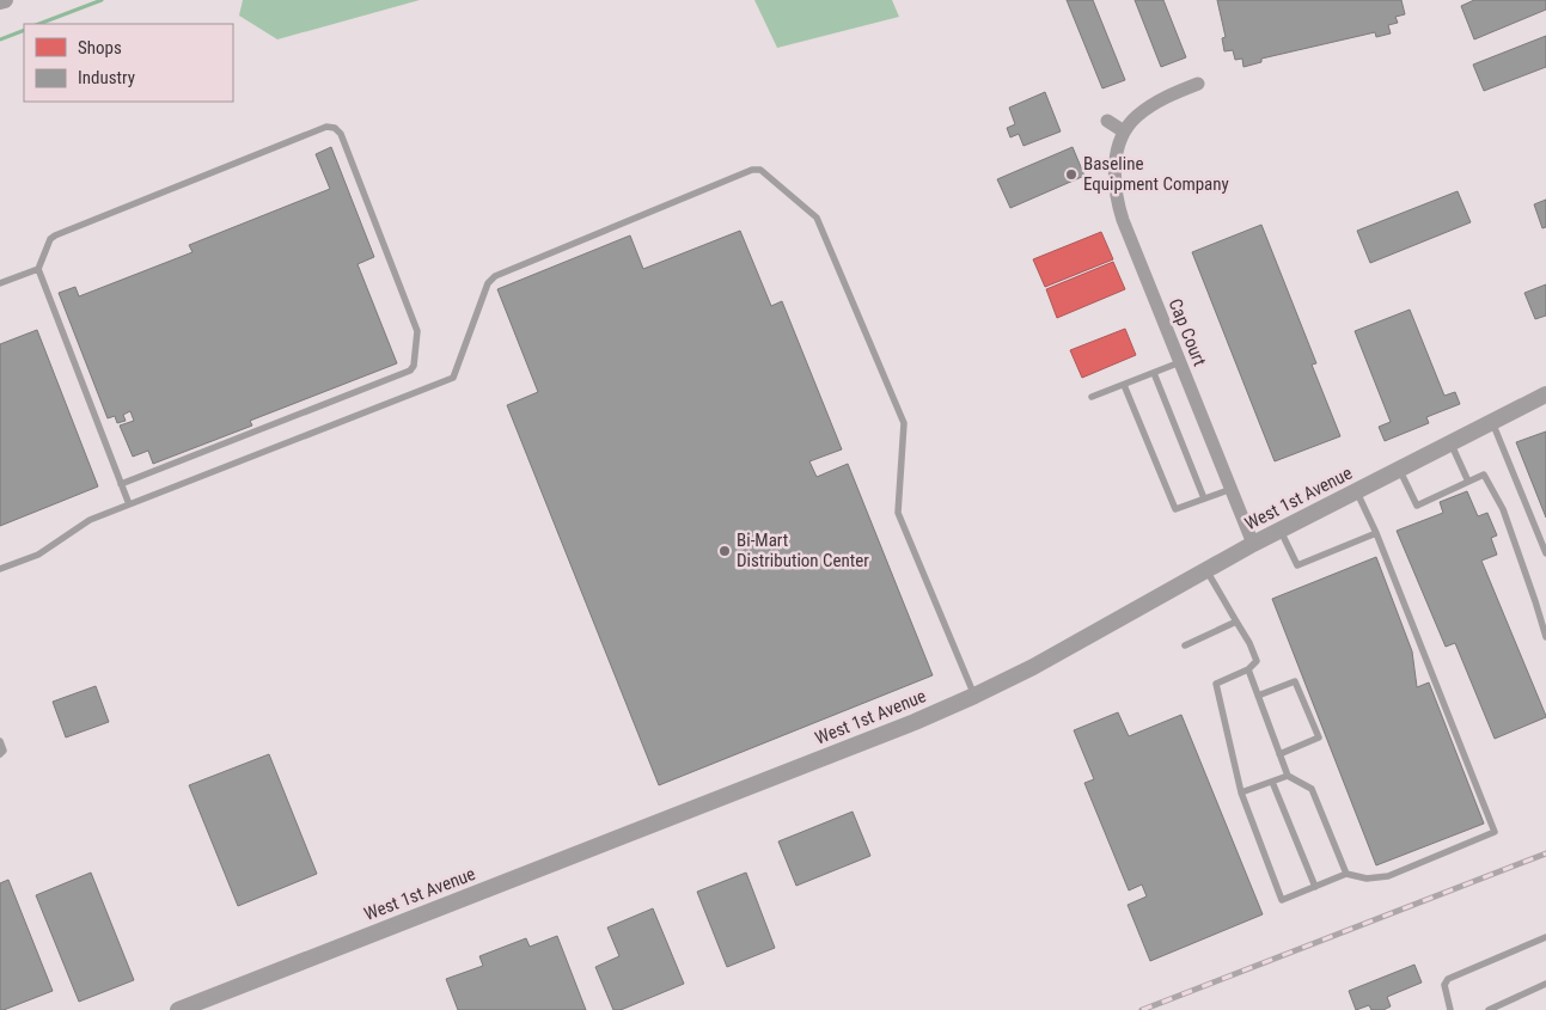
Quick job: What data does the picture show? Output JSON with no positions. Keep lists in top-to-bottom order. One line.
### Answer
{"streets":{"street":["Cap Court","West 1st Avenue"]},"crossings":[["Cap Court","West 1st Avenue"]],"places":["Baseline Equipment Company","Bi-Mart Distribution Center"],"legend":["Shops","Industry"]}
